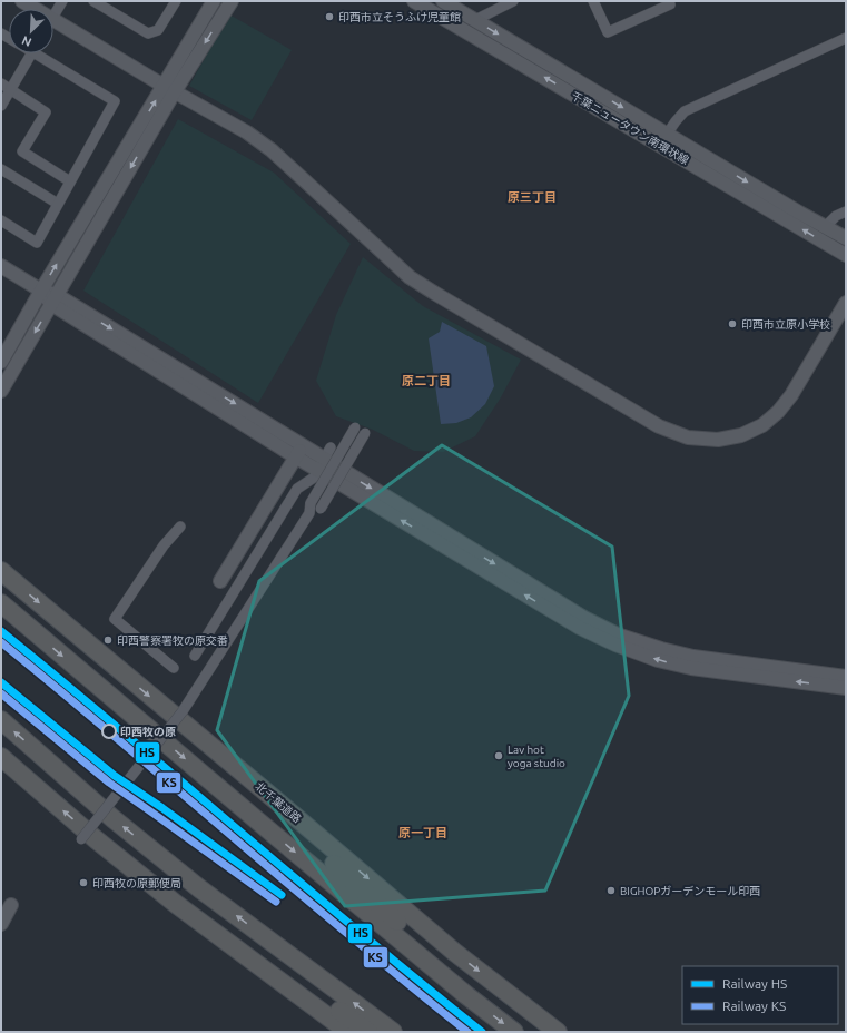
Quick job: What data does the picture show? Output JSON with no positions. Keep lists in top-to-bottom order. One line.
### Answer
{"streets":{"highway":["北千葉道路"],"street":["千葉ニュータウン南環状線"]},"districts":["原三丁目","原二丁目","原一丁目"],"places":["印西市立そうふけ児童館","印西市立原小学校","印西警察署牧の原交番","印西牧の原","Lav hot yoga studio","印西牧の原郵便局","BIGHOPガーデンモール印西"],"lines":["rail line HS","rail line KS"],"legend":["Railway HS","Railway KS"],"north":"bottom left"}
